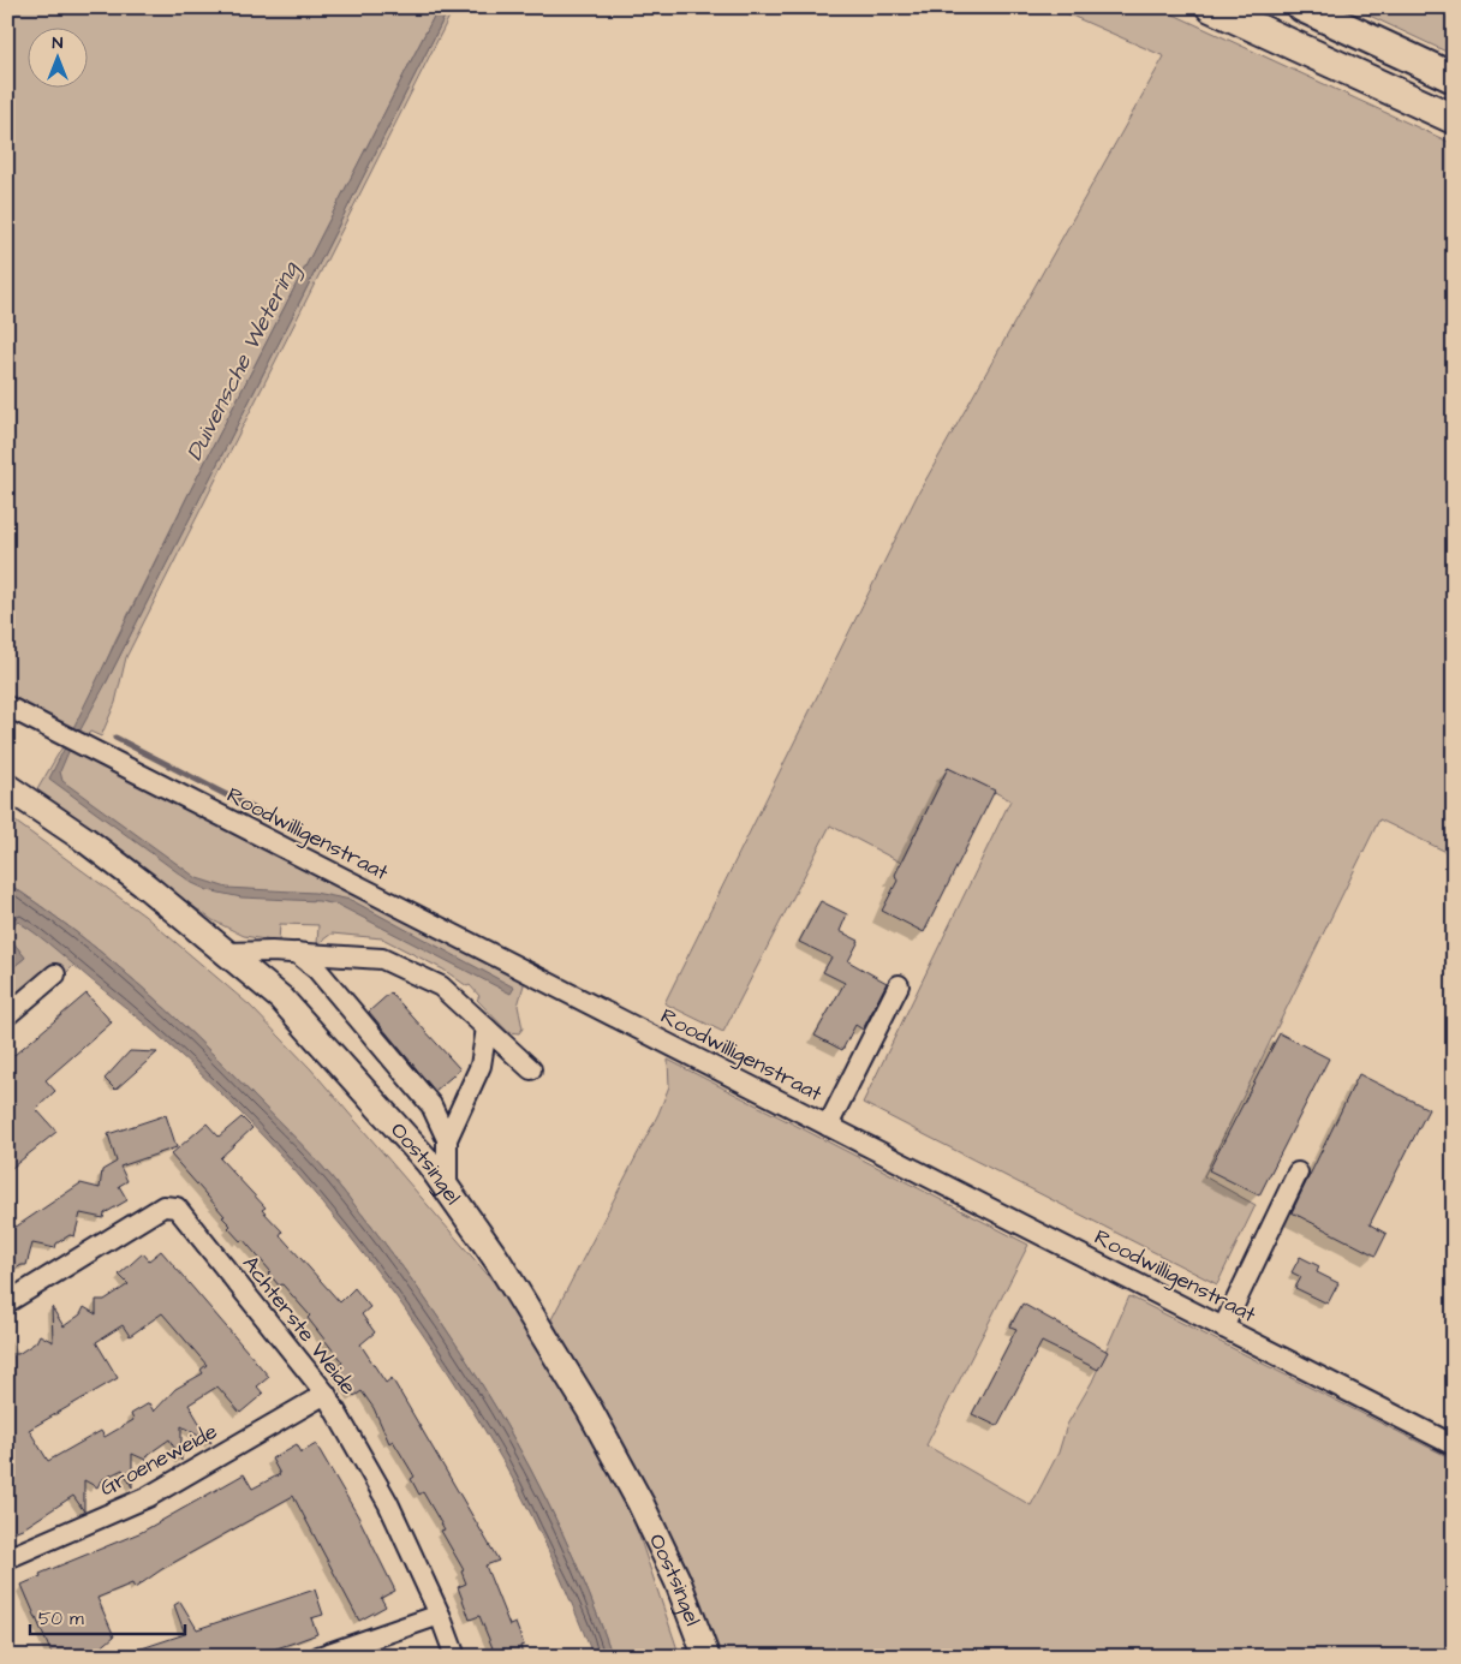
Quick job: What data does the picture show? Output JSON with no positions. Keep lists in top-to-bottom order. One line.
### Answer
{"streets":{"main road":["Oostsingel"],"street":["Roodwilligenstraat","Achterste Weide","Groeneweide"]},"crossings":[["Achterste Weide","Groeneweide"]],"water":["Duivensche Wetering"],"scale_bar":"50 m","north":"top"}
